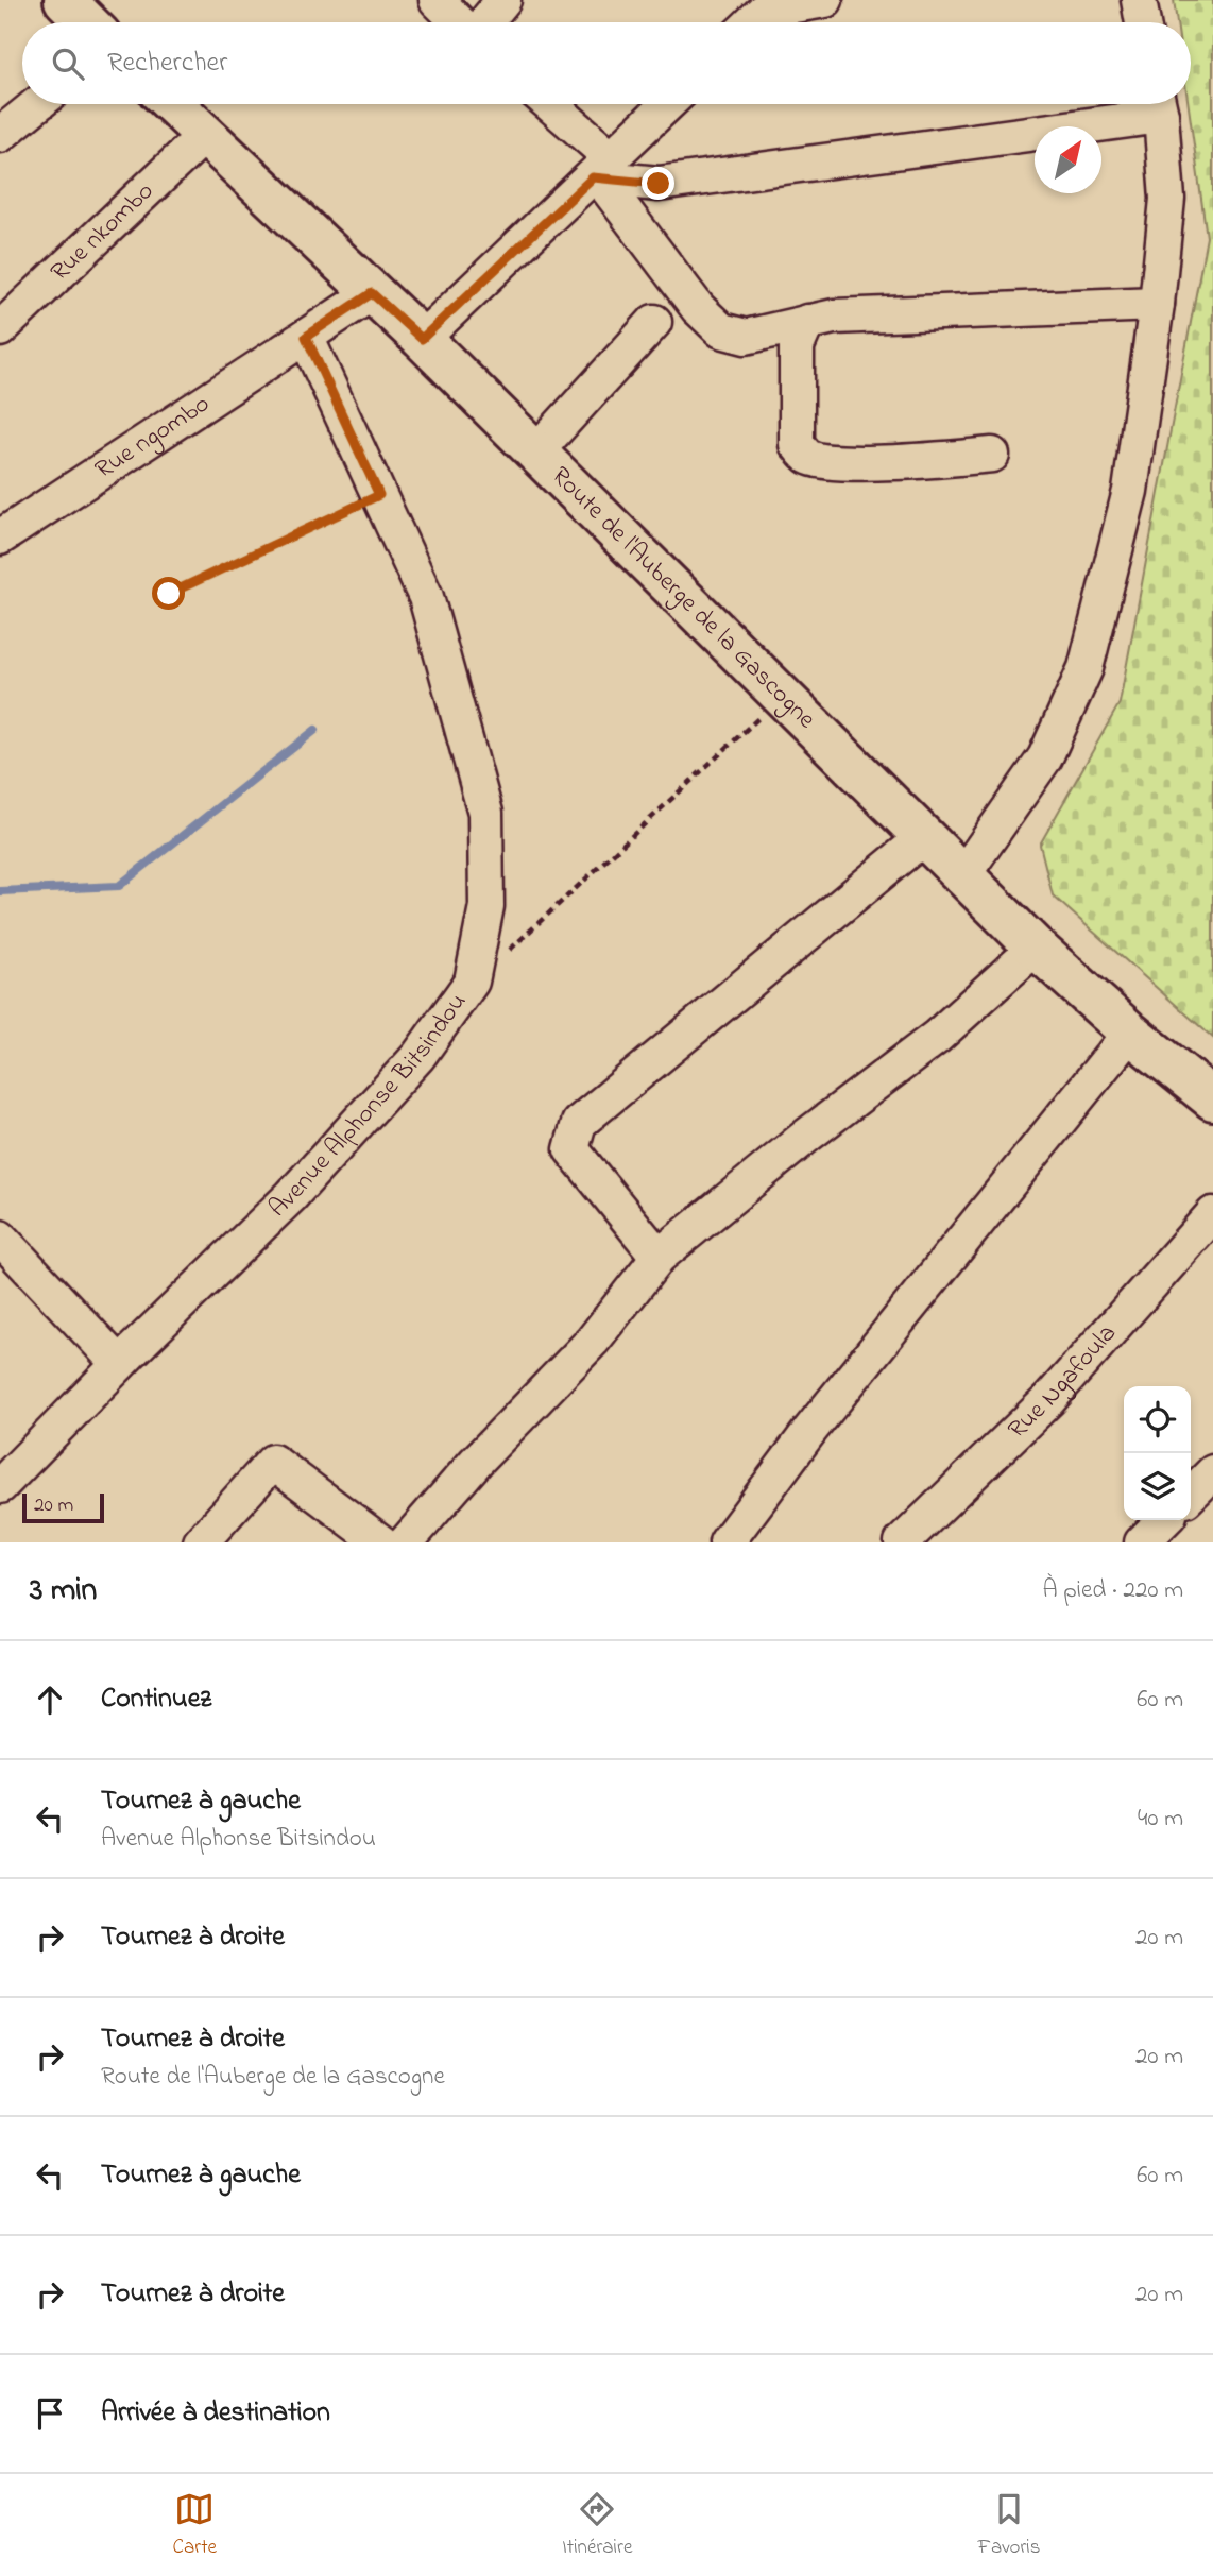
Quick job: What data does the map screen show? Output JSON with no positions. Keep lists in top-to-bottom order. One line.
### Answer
{"streets":{"street":["Rue nkombo","Rue ngombo","Route de l'Auberge de la Gascogne","Avenue Alphonse Bitsindou","Rue Ngafoula"]},"crossings":[["Rue nkombo","Route de l'Auberge de la Gascogne"],["Rue ngombo","Route de l'Auberge de la Gascogne"],["Rue ngombo","Avenue Alphonse Bitsindou"]],"scale_bar":"20 m","north":"top right","page":{"search":"Rechercher","scale":"20 m","heading":["3 min","À pied · 220 m"],"list":[["Continuez","60 m"],["Tournez à gauche","Avenue Alphonse Bitsindou","40 m"],["Tournez à droite","20 m"],["Tournez à droite","Route de l'Auberge de la Gascogne","20 m"],["Tournez à gauche","60 m"],["Tournez à droite","20 m"],"Arrivée à destination"],"nav":["Carte","Itinéraire","Favoris"]}}
